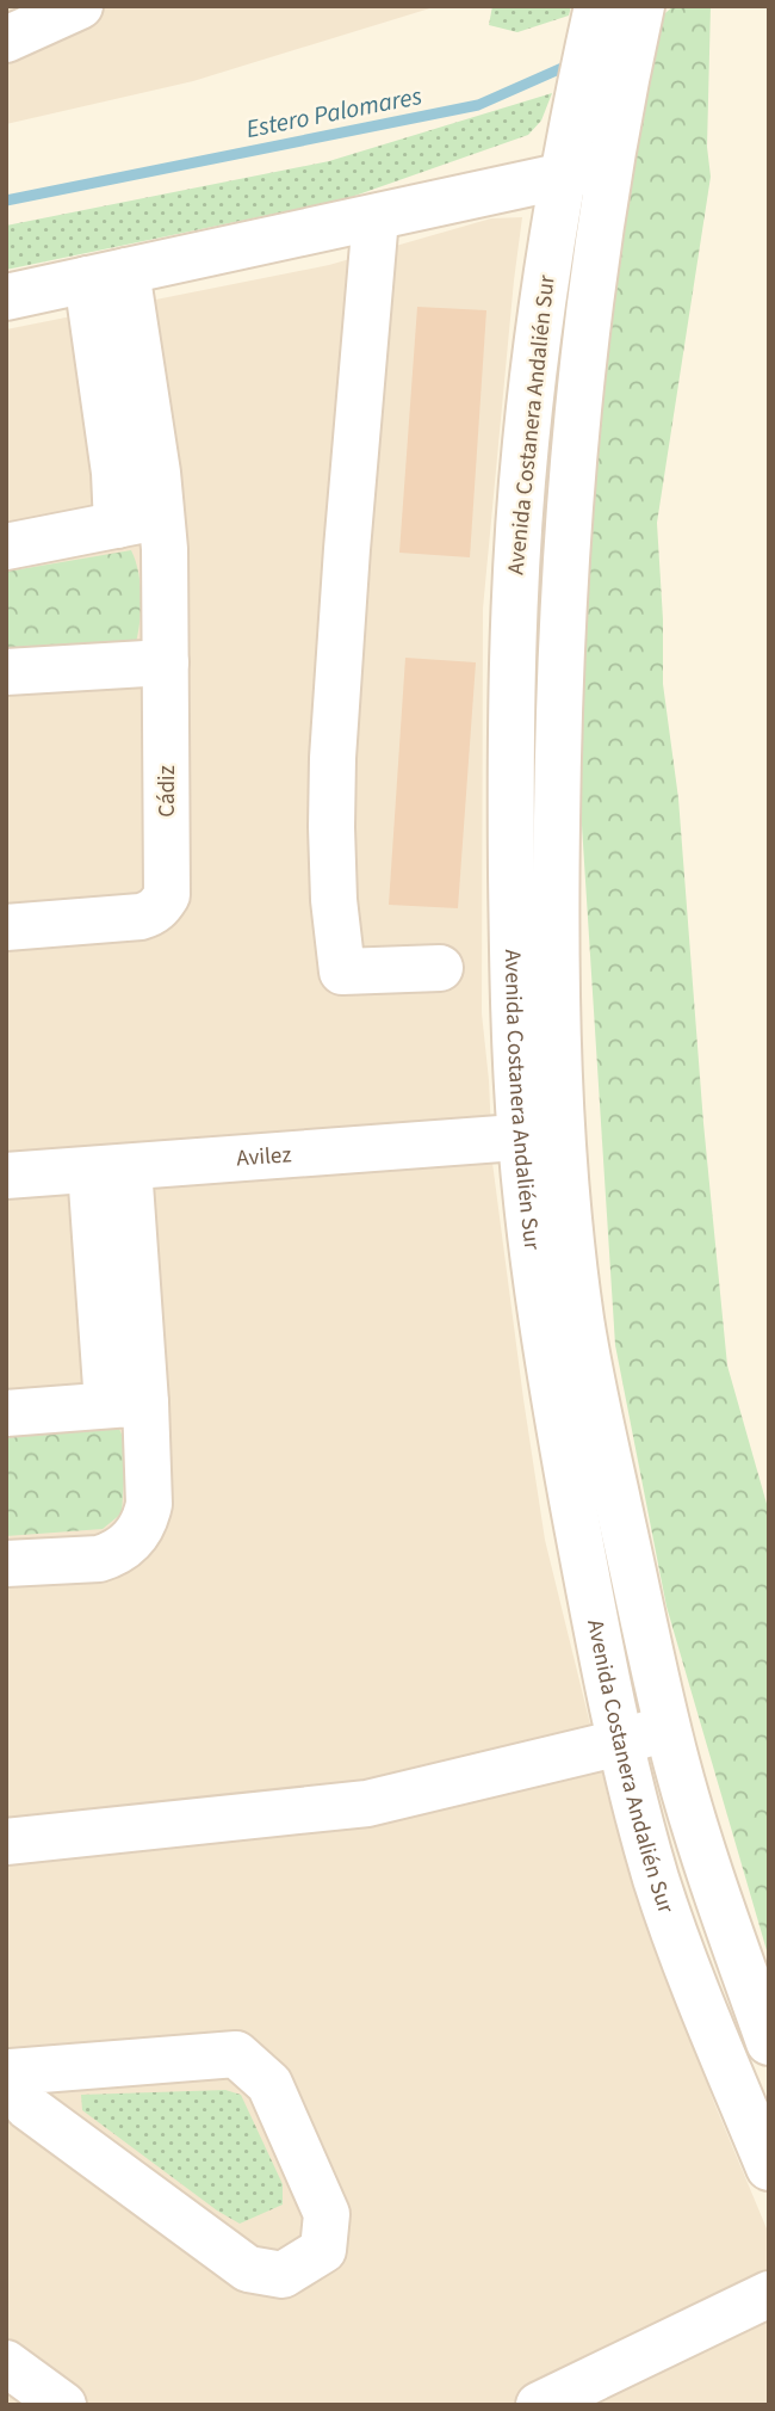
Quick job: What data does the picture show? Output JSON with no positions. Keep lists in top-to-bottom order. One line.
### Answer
{"streets":{"street":["Avenida Costanera Andalién Sur","Cádiz","Avilez"]},"crossings":[["Avenida Costanera Andalién Sur","Avilez"]],"water":["Estero Palomares"]}
